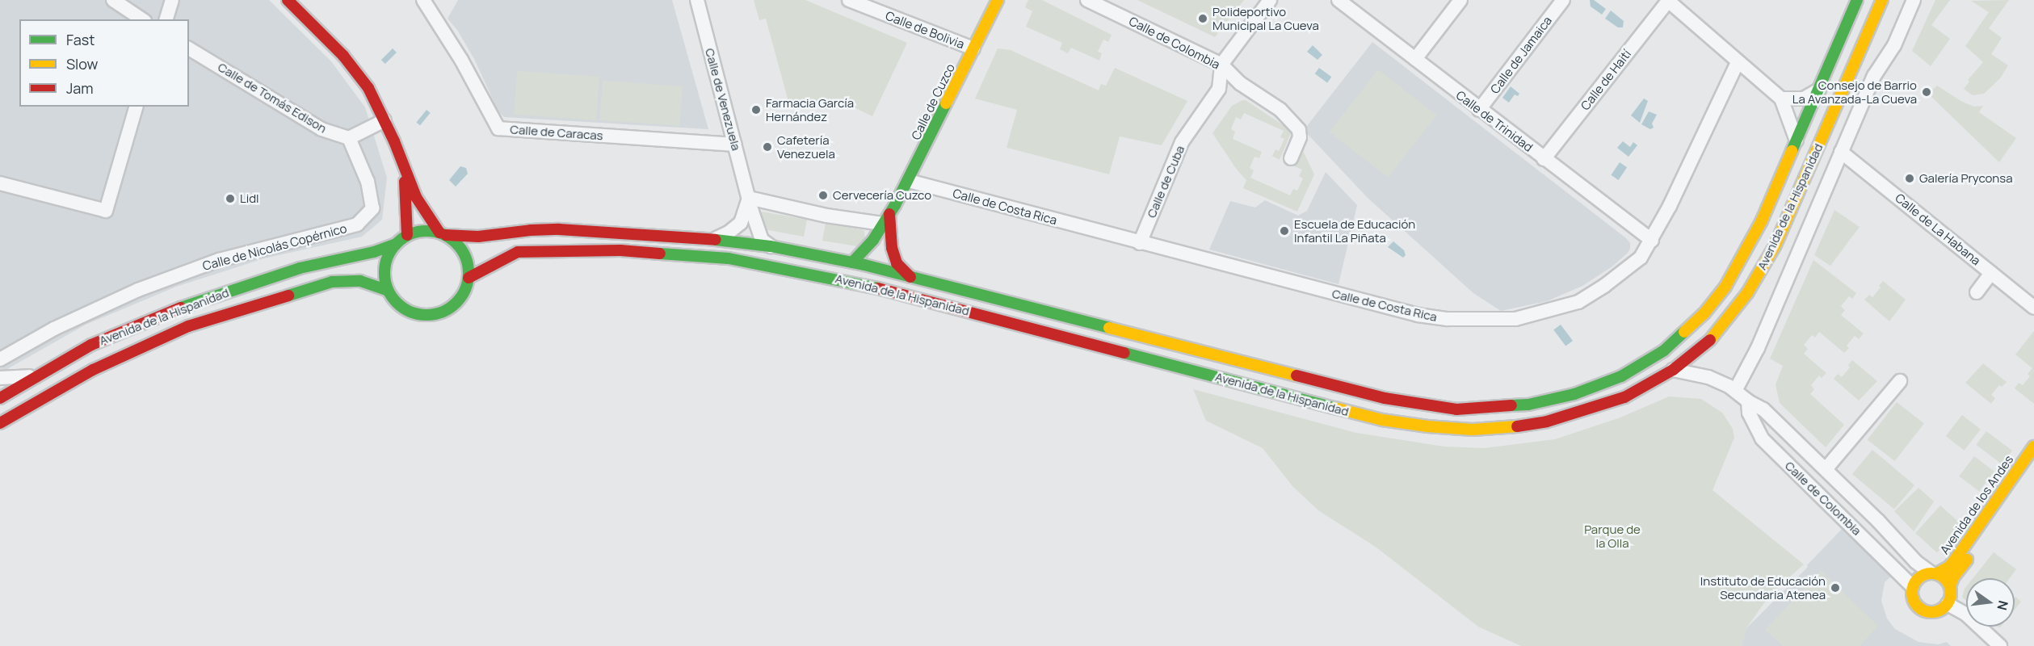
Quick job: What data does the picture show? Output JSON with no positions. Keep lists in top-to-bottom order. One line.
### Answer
{"streets":{"main road":["Calle de Cuzco","Avenida de la Hispanidad","Avenida de los Andes"],"street":["Calle de Bolivia","Calle de Colombia","Calle de Jamaica","Calle de Haití","Calle de Tomás Edison","Calle de Venezuela","Calle de Trinidad","Calle de Caracas","Calle de Cuba","Calle de Costa Rica","Calle de La Habana","Calle de Nicolás Copérnico"]},"crossings":[["Calle de Bolivia","Calle de Cuzco"],["Calle de Colombia","Calle de Cuba"],["Calle de Colombia","Avenida de la Hispanidad"],["Calle de Colombia","Avenida de los Andes"],["Calle de Jamaica","Calle de Trinidad"],["Calle de Haití","Calle de Trinidad"],["Calle de Tomás Edison","Calle de Nicolás Copérnico"],["Calle de Venezuela","Calle de Caracas"],["Calle de Venezuela","Avenida de la Hispanidad"],["Calle de Cuzco","Calle de Costa Rica"],["Calle de Cuzco","Avenida de la Hispanidad"],["Calle de Trinidad","Calle de Costa Rica"],["Calle de Cuba","Calle de Costa Rica"],["Avenida de la Hispanidad","Calle de La Habana"]],"parks":["Parque de la Olla"],"places":["Polideportivo Municipal La Cueva","Consejo de Barrio La Avanzada-La Cueva","Farmacia García Hernández","Cafetería Venezuela","Galería Pryconsa","Cervecería Cuzco","Lidl","Escuela de Educación Infantil La Piñata","Instituto de Educación Secundaria Atenea"],"legend":["Fast","Slow","Jam"],"north":"right"}
